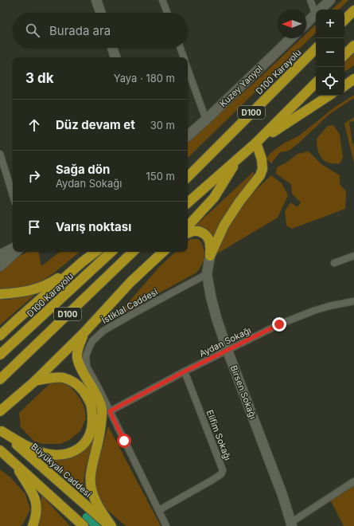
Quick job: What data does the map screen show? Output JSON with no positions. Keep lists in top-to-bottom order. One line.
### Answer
{"streets":{"highway":["D100 Karayolu","D100","Büyükyalı Caddesi"],"main road":["Kuzey Yanyol","Birsen Sokağı"],"street":["İstiklal Caddesi","Aydan Sokağı","Elifim Sokağı"]},"crossings":[["İstiklal Caddesi","Aydan Sokağı"],["İstiklal Caddesi","Birsen Sokağı"],["İstiklal Caddesi","Elifim Sokağı"],["Aydan Sokağı","Birsen Sokağı"],["Aydan Sokağı","Elifim Sokağı"]],"north":"left","page":{"map_buttons":["+","−"],"search":"Burada ara","heading":["3 dk","Yaya · 180 m"],"list":[["Düz devam et","30 m"],["Sağa dön","Aydan Sokağı","150 m"],"Varış noktası"]}}
